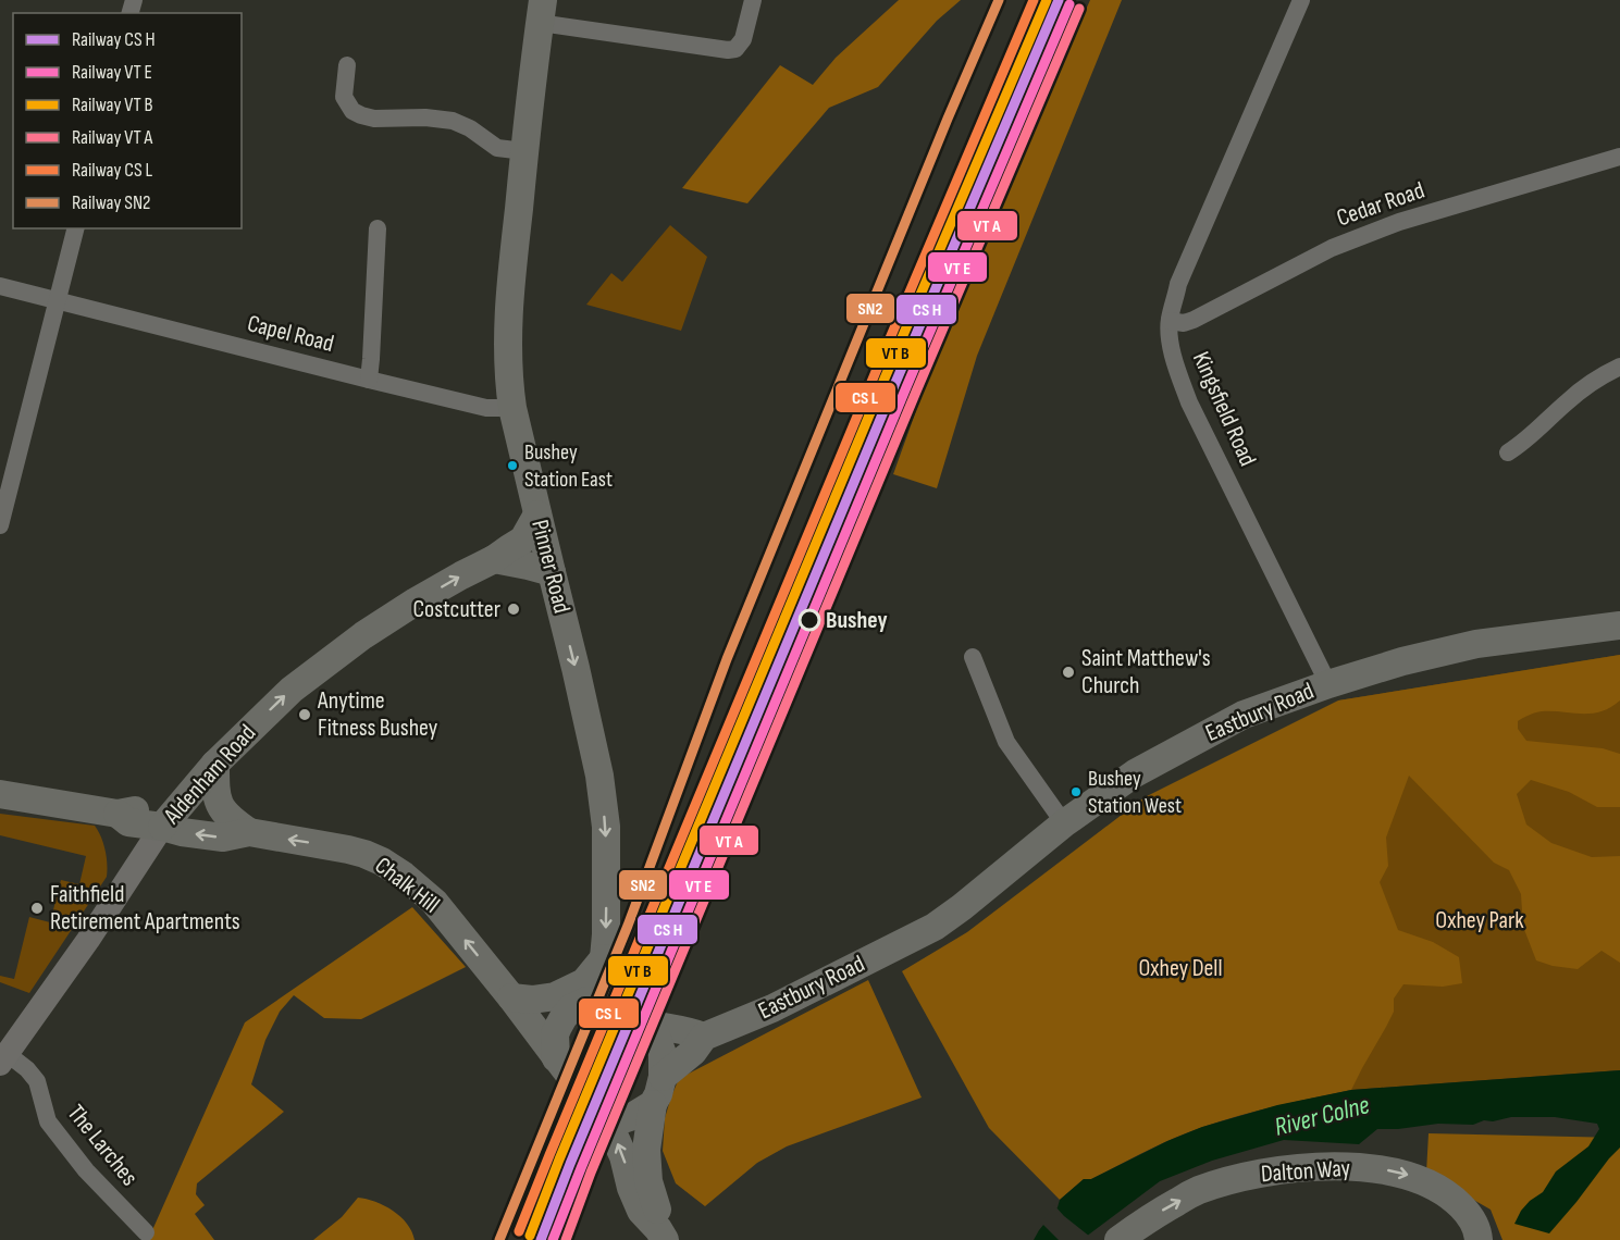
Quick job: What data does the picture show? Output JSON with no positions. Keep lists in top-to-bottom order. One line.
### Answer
{"streets":{"main road":["Pinner Road","Eastbury Road","Aldenham Road","Chalk Hill","Dalton Way"],"street":["Cedar Road","Capel Road","Kingsfield Road","The Larches"]},"crossings":[["Cedar Road","Kingsfield Road"],["Capel Road","Pinner Road"],["Kingsfield Road","Eastbury Road"],["Pinner Road","Eastbury Road"],["Pinner Road","Aldenham Road"],["Pinner Road","Chalk Hill"],["Eastbury Road","Chalk Hill"],["Aldenham Road","Chalk Hill"],["Aldenham Road","The Larches"]],"one_way":["Pinner Road","Aldenham Road","Chalk Hill","Dalton Way"],"water":["River Colne"],"parks":["Oxhey Park","Oxhey Dell"],"places":["Bushey Station East","Costcutter","Bushey","Saint Matthew's Church","Anytime Fitness Bushey","Bushey Station West","Faithfield Retirement Apartments"],"lines":["rail line SN2"],"legend":["Railway CS H","Railway VT E","Railway VT B","Railway VT A","Railway CS L","Railway SN2"]}
